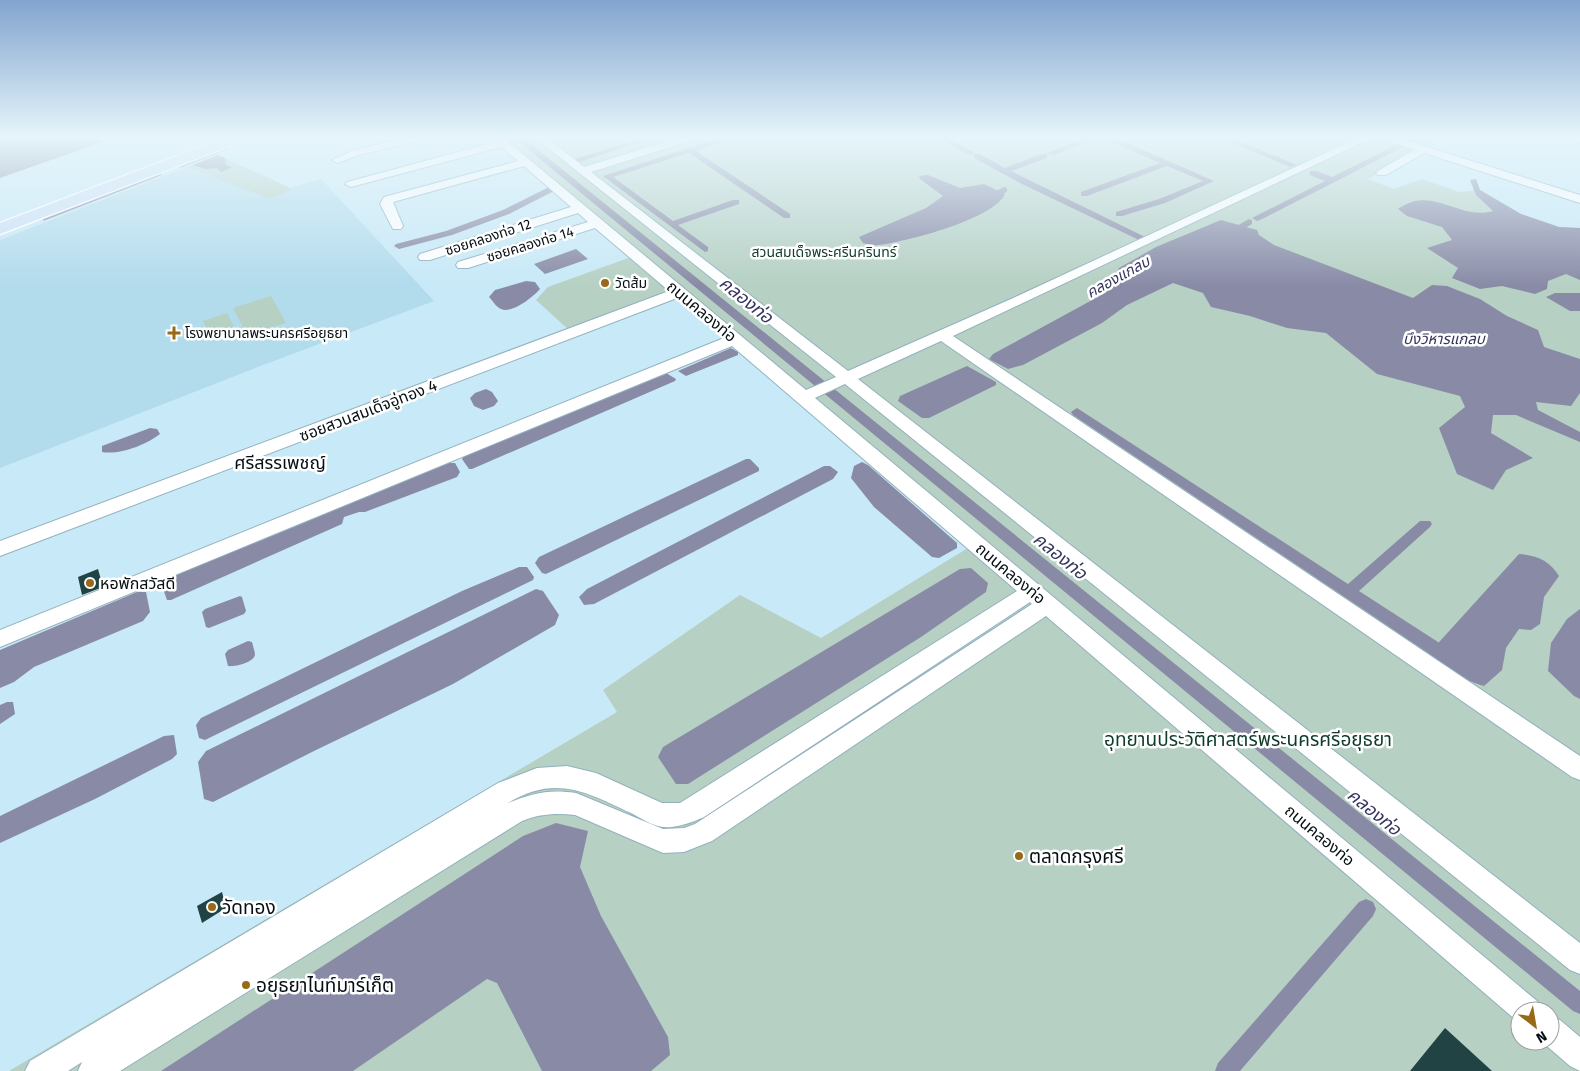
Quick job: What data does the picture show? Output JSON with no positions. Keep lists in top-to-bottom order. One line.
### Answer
{"streets":{"street":["ซอยคลองท่อ 12","ซอยคลองท่อ 14","ถนนคลองท่อ","ซอยสวนสมเด็จอู่ทอง 4"]},"crossings":[["ซอยคลองท่อ 12","ถนนคลองท่อ"],["ซอยคลองท่อ 14","ถนนคลองท่อ"],["ถนนคลองท่อ","ซอยสวนสมเด็จอู่ทอง 4"]],"districts":["ศรีสรรเพชญ์"],"water":["คลองแกลบ","คลองท่อ","บึงวิหารแกลบ"],"parks":["สวนสมเด็จพระศรีนครินทร์","อุทยานประวัติศาสตร์พระนครศรีอยุธยา"],"places":{"other":["วัดส้ม","หอพักสวัสดี","ตลาดกรุงศรี","วัดทอง","อยุธยาไนท์มาร์เก็ต"],"health":["โรงพยาบาลพระนครศรีอยุธยา"]},"north":"bottom right"}
